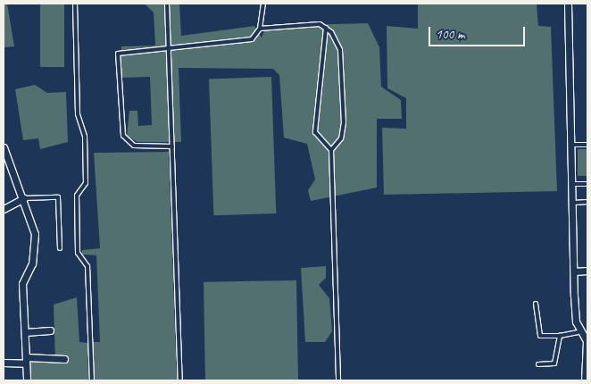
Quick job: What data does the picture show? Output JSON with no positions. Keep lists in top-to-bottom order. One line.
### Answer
{"scale_bar":"100 m"}
